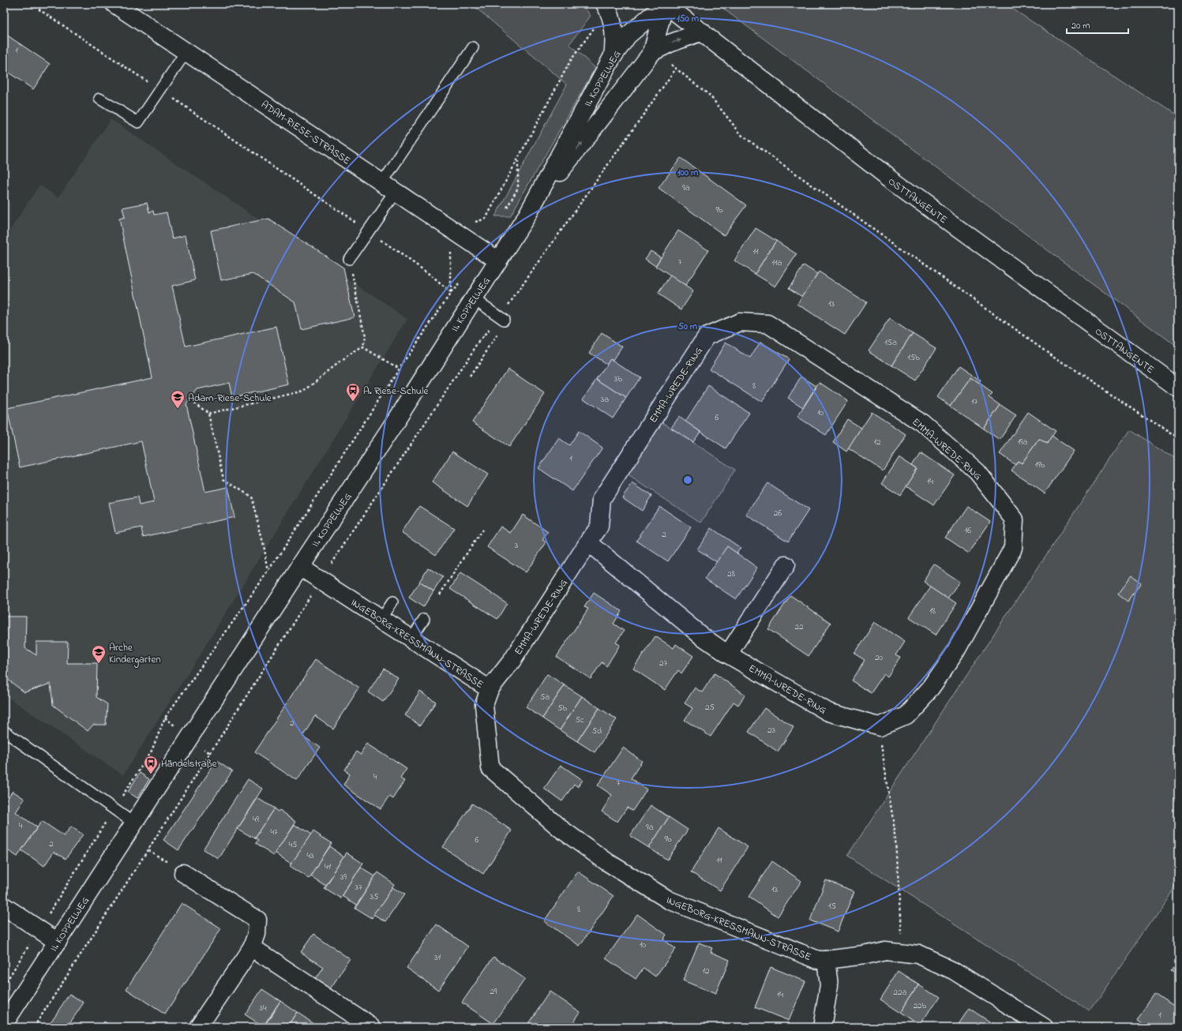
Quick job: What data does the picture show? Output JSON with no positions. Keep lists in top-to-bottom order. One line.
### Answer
{"streets":{"street":["II. KOPPELWEG","ADAM-RIESE-STRASSE","OSTTANGENTE","EMMA-WREDE-RING","INGEBORG-KRESSMANN-STRASSE"]},"crossings":[["II. KOPPELWEG","ADAM-RIESE-STRASSE"],["II. KOPPELWEG","OSTTANGENTE"],["II. KOPPELWEG","INGEBORG-KRESSMANN-STRASSE"],["EMMA-WREDE-RING","INGEBORG-KRESSMANN-STRASSE"]],"places":{"bus stop":["A. Riese-Schule","Händelstraße"],"school or university":["Adam-Riese-Schule","Arche Kindergarten"]},"house_numbers":["1","9a","9b","11","7","11a","13","15a","15b","3b","8","3a","17","10","6","12","19a","1","19b","14","26","16","2","3","28","18","22","20","27","5a","25","5b","5c","2","23","5d","4","7","49","4","9a","47","9b","6","2","45","43","11","41","39","37","13","35","15","8","10","31","12","29","22a","14","22b","34","1"],"scale_bar":"20 m","rings":["150 m","100 m","50 m"]}
